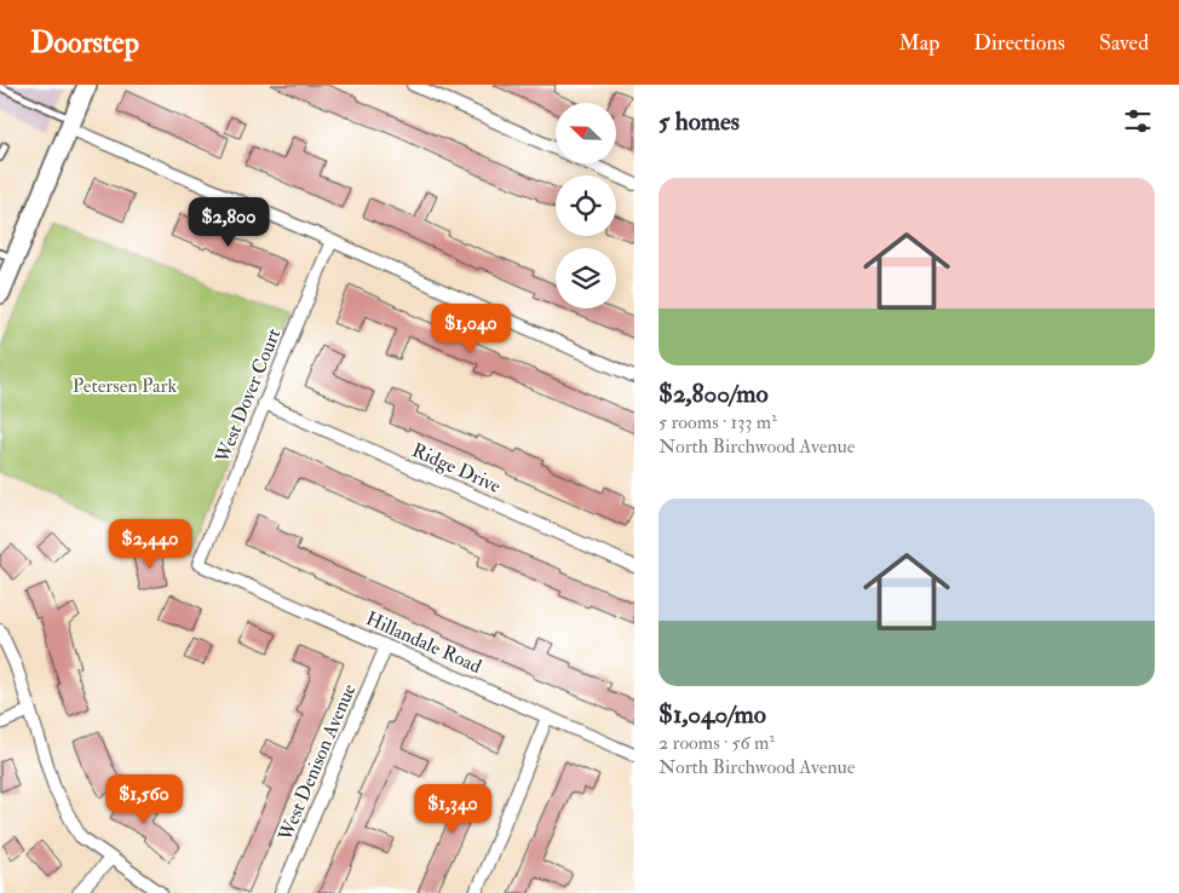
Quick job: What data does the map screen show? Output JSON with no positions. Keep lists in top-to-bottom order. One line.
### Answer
{"streets":{"street":["West Dover Court","Ridge Drive","Hillandale Road","West Denison Avenue"]},"crossings":[["West Dover Court","Ridge Drive"],["West Dover Court","Hillandale Road"],["Hillandale Road","West Denison Avenue"]],"parks":["Petersen Park"],"north":"top left","page":{"header":"Doorstep","nav":["Map","Directions","Saved"],"heading":"5 homes","list":[{"name":"$2,800/mo","note":"5 rooms · 133 m² · North Birchwood Avenue"},{"name":"$1,040/mo","note":"2 rooms · 56 m² · North Birchwood Avenue"}],"price":["$2,800","$1,040","$2,440","$1,560","$1,340"]}}
